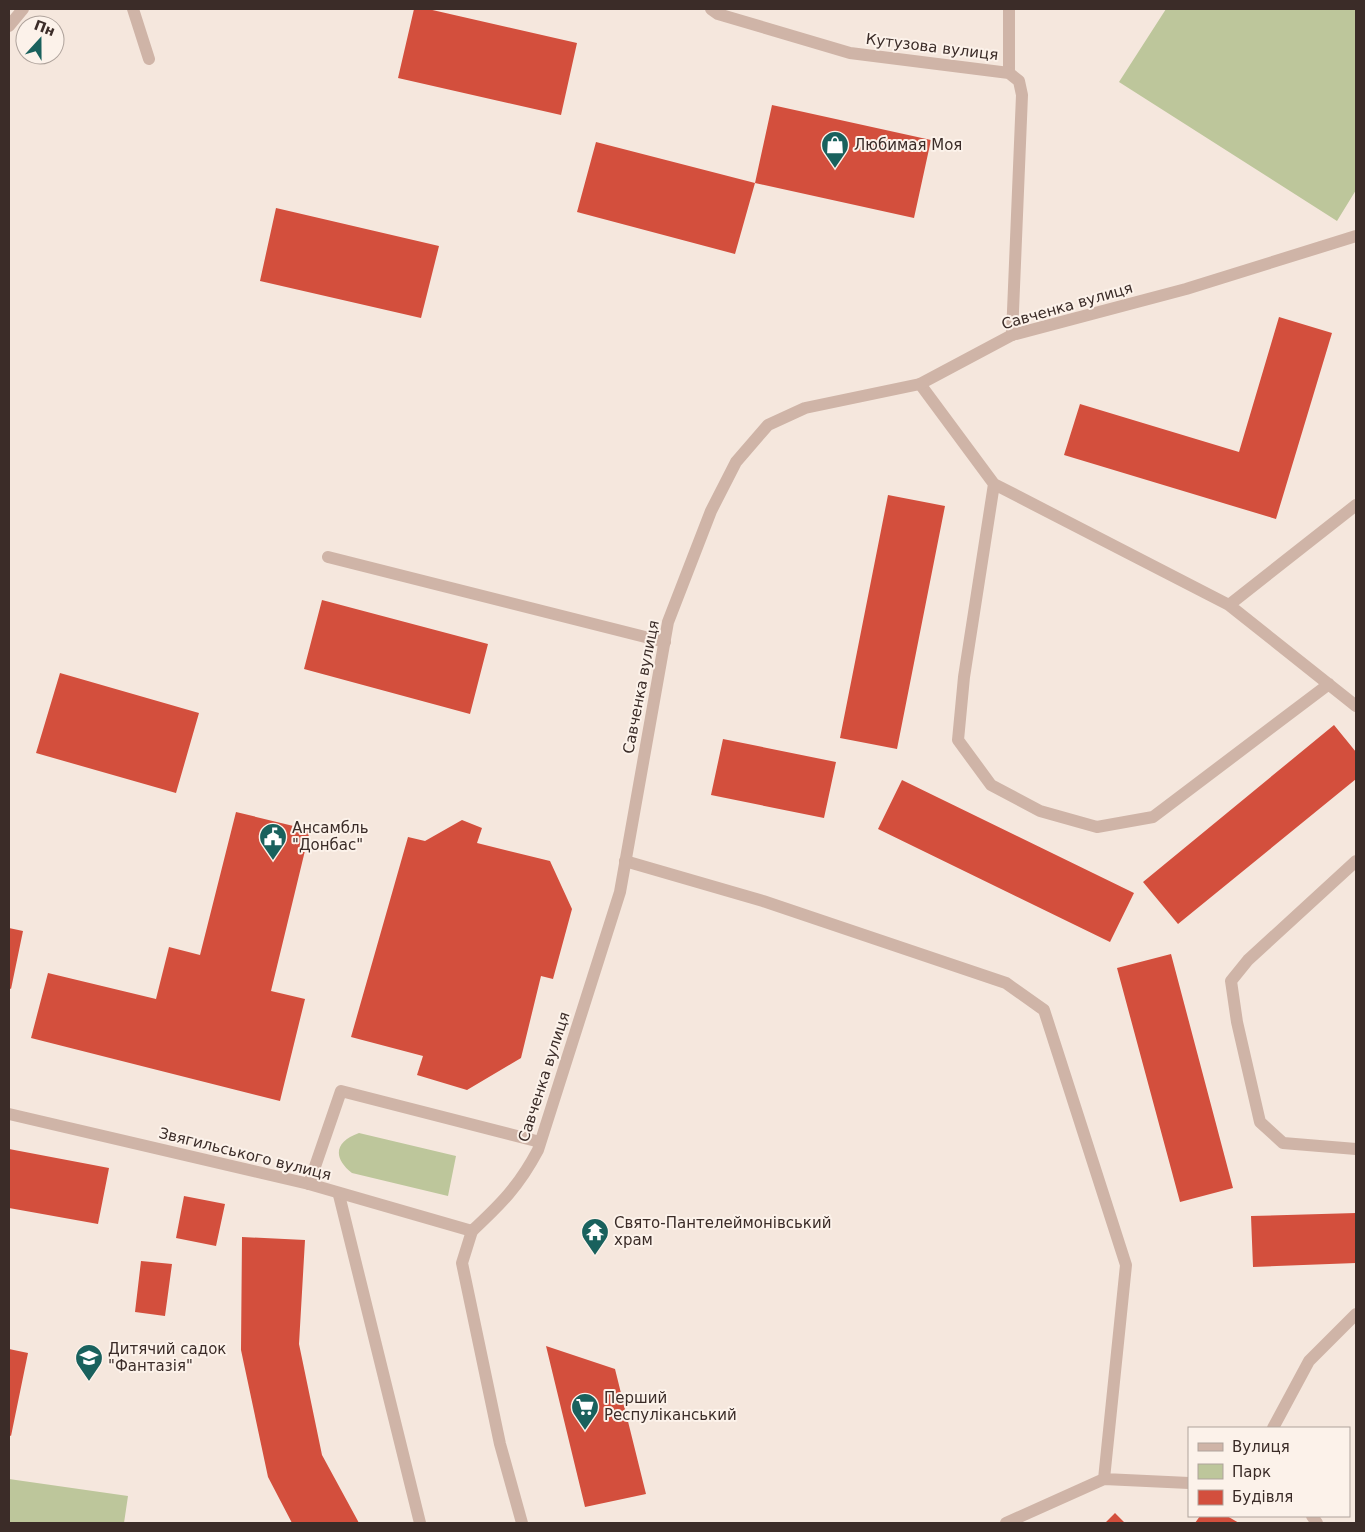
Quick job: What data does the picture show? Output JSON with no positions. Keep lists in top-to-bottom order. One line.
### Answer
{"streets":{"street":["Кутузова вулиця","Савченка вулиця","Звягильського вулиця"]},"crossings":[["Кутузова вулиця","Савченка вулиця"],["Савченка вулиця","Звягильського вулиця"]],"places":{"shop":["Любимая Моя"],"public building":["Ансамбль \"Донбас\""],"temple":["Свято-Пантелеймонівський храм"],"school or university":["Дитячий садок \"Фантазія\""],"supermarket":["Перший Респуліканський"]},"legend":["Вулиця","Парк","Будівля"],"north":"top"}
